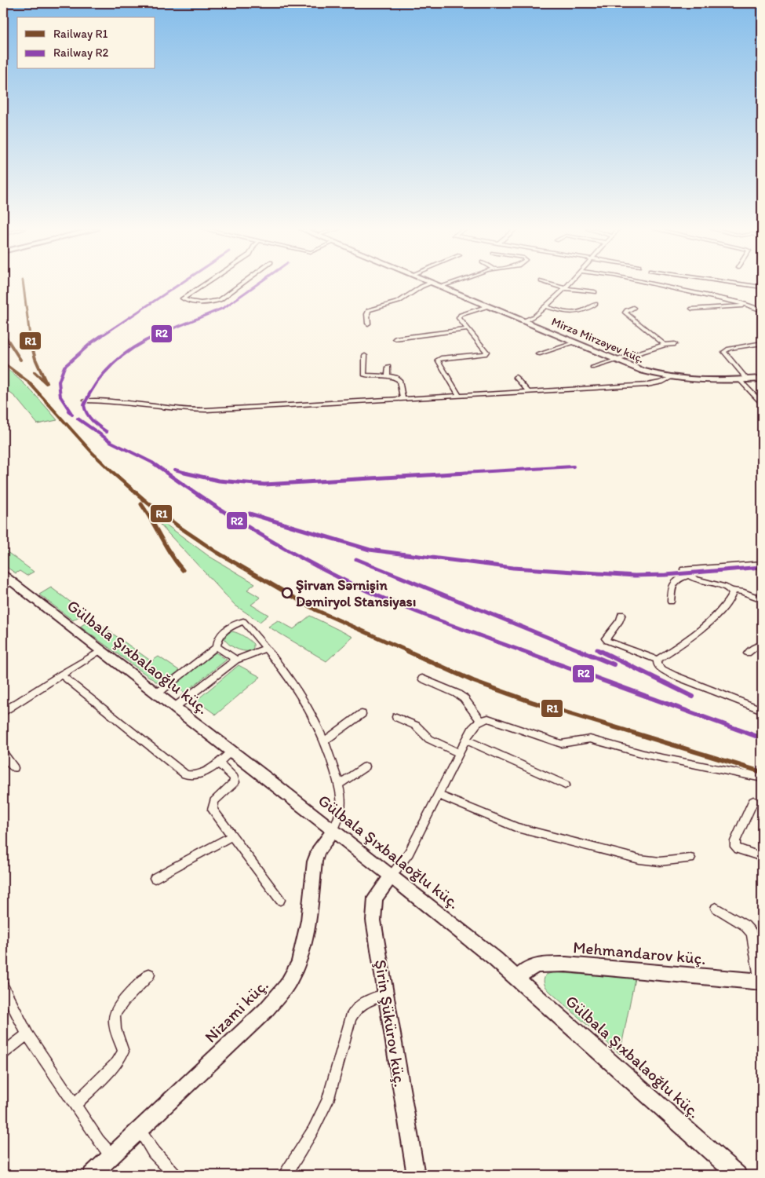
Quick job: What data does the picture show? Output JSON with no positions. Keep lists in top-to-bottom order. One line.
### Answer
{"streets":{"main road":["Mirzə Mirzəyev küç.","Gülbala Şıxbalaoğlu küç.","Mehmandarov küç.","Nizami küç.","Şirin Şükürov küç."]},"crossings":[["Gülbala Şıxbalaoğlu küç.","Mehmandarov küç."],["Gülbala Şıxbalaoğlu küç.","Nizami küç."],["Gülbala Şıxbalaoğlu küç.","Şirin Şükürov küç."]],"places":["Şirvan Sərnişin Dəmiryol Stansiyası"],"lines":["rail line R1","rail line R2"],"legend":["Railway R1","Railway R2"]}
